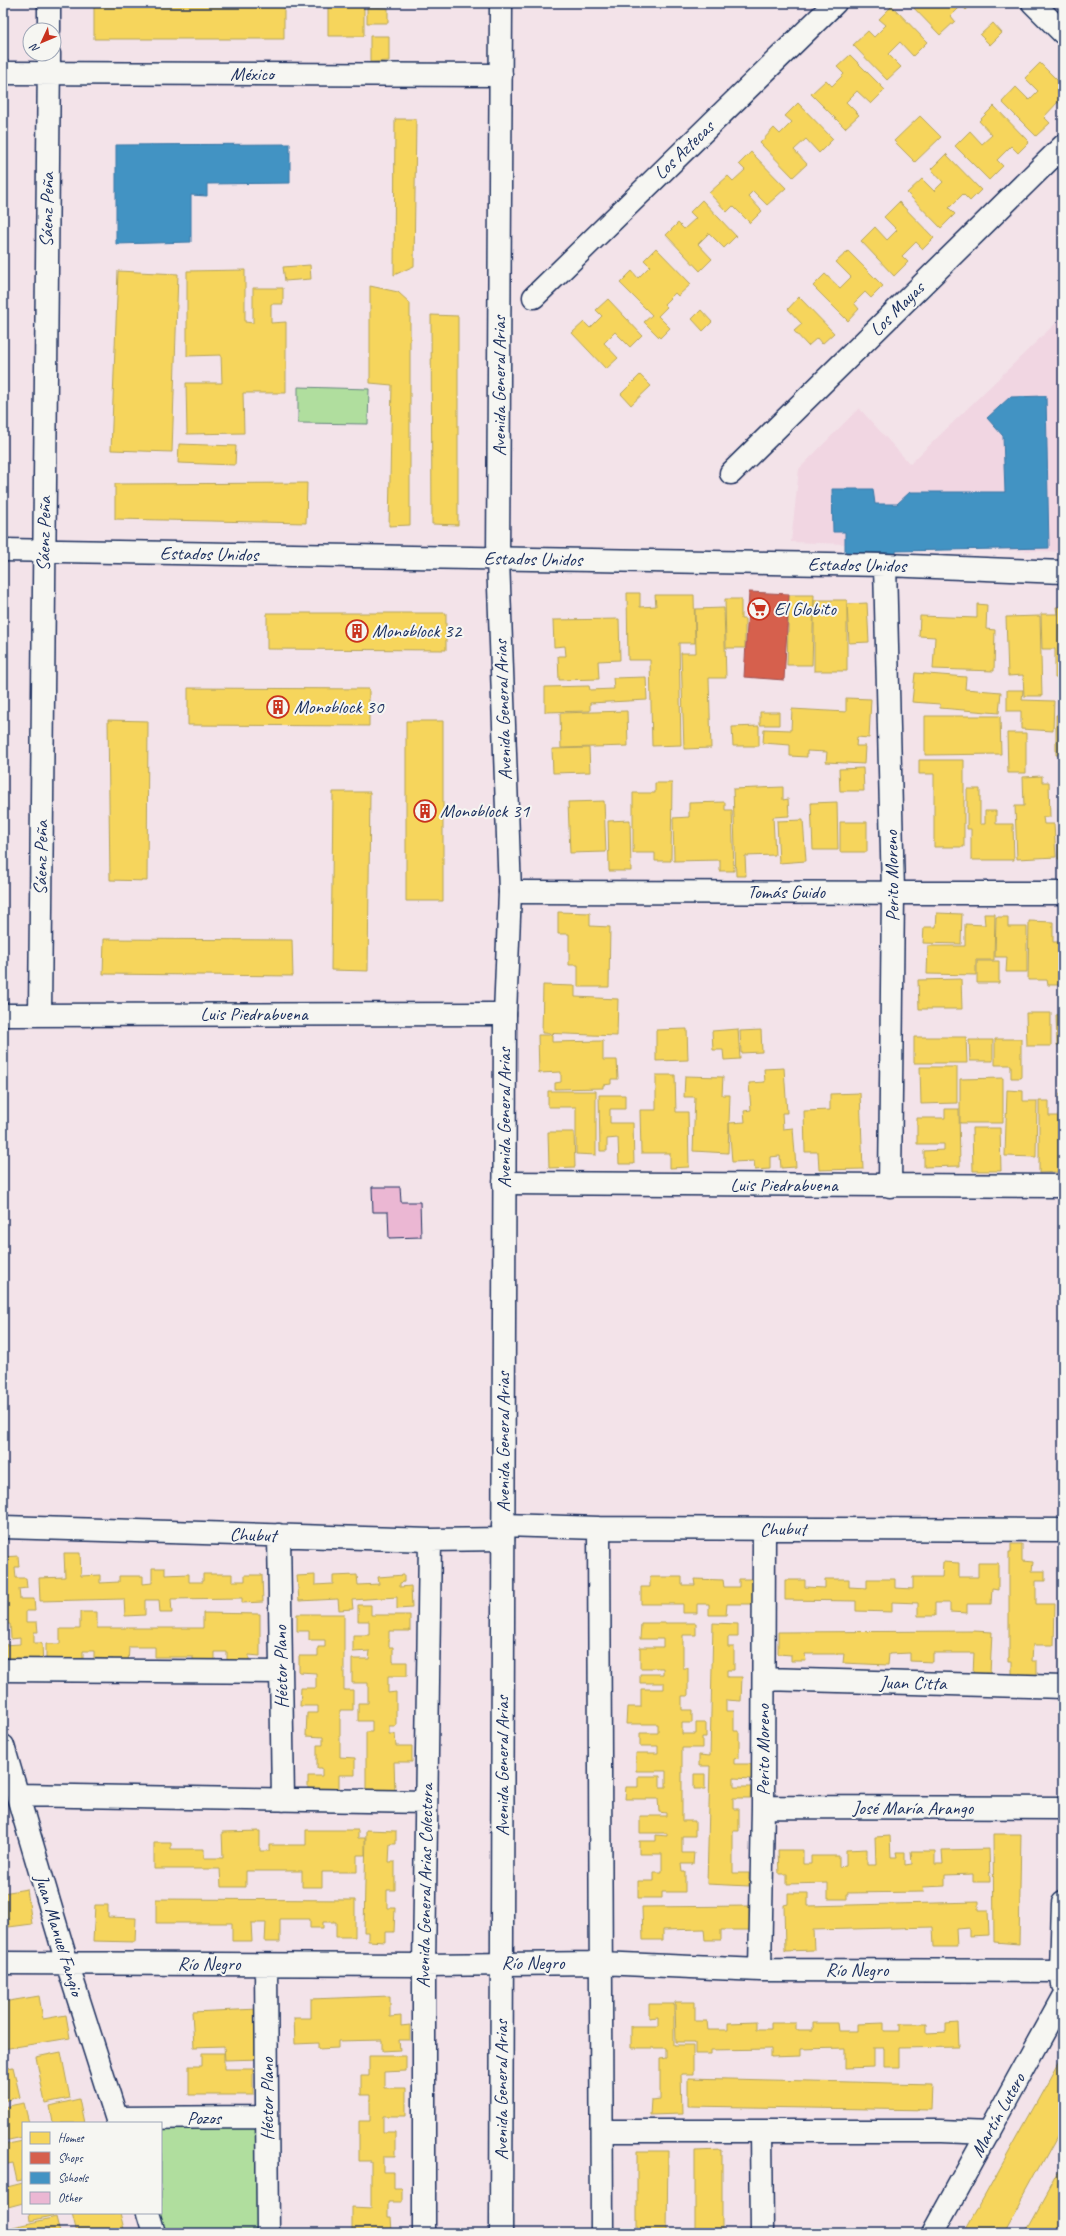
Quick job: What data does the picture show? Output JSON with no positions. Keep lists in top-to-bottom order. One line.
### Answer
{"streets":{"street":["México","Los Aztecas","Sáenz Peña","Los Mayas","Avenida General Arias","Estados Unidos","Perito Moreno","Tomás Guido","Luis Piedrabuena","Chubut","Héctor Plano","Juan Citta","José María Arango","Avenida General Arias Colectora","Juan Manuel Fangio","Río Negro","Martín Lutero","Pozos"]},"crossings":[["México","Sáenz Peña"],["México","Avenida General Arias"],["Sáenz Peña","Estados Unidos"],["Sáenz Peña","Luis Piedrabuena"],["Avenida General Arias","Estados Unidos"],["Avenida General Arias","Tomás Guido"],["Avenida General Arias","Luis Piedrabuena"],["Avenida General Arias","Chubut"],["Avenida General Arias","Río Negro"],["Estados Unidos","Perito Moreno"],["Perito Moreno","Tomás Guido"],["Perito Moreno","Luis Piedrabuena"],["Perito Moreno","Chubut"],["Perito Moreno","Juan Citta"],["Perito Moreno","José María Arango"],["Perito Moreno","Río Negro"],["Chubut","Héctor Plano"],["Chubut","Avenida General Arias Colectora"],["Héctor Plano","Río Negro"],["Héctor Plano","Pozos"],["Avenida General Arias Colectora","Río Negro"],["Juan Manuel Fangio","Río Negro"],["Juan Manuel Fangio","Pozos"]],"places":{"supermarket":["El Globito"],"building":["Monoblock 32","Monoblock 30","Monoblock 31"]},"legend":["Homes","Shops","Schools","Other"],"north":"bottom left"}
